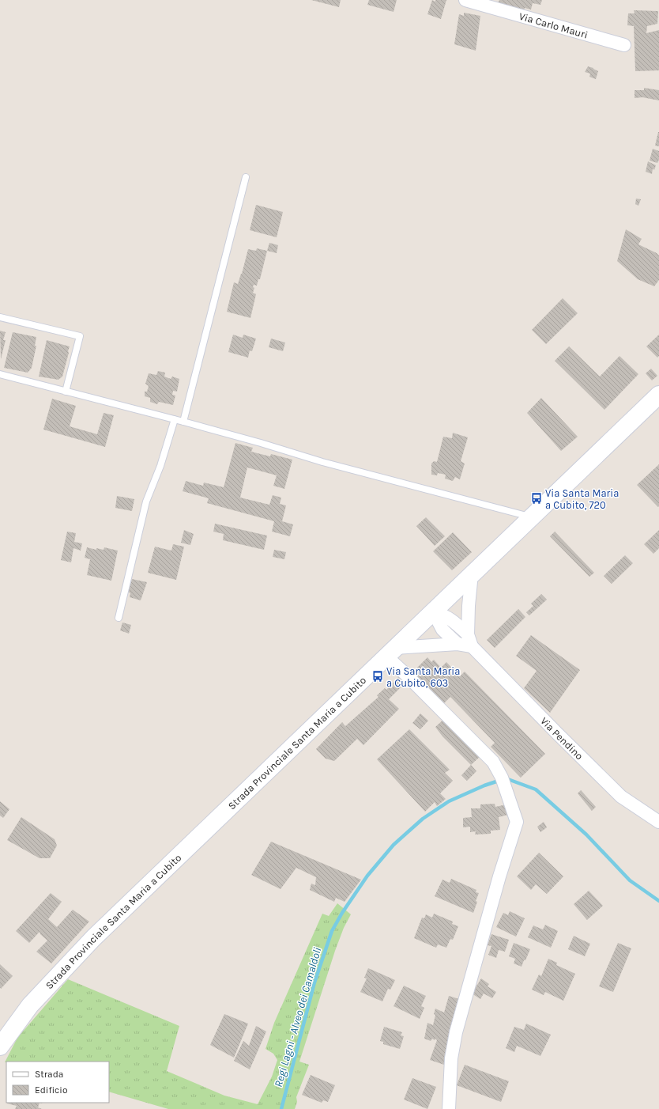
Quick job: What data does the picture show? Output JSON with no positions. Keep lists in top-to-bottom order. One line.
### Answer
{"streets":{"main road":["Strada Provinciale Santa Maria a Cubito"],"street":["Via Carlo Mauri","Via Pendino"]},"crossings":[["Via Pendino","Strada Provinciale Santa Maria a Cubito"]],"water":["Regi Lagni - Alveo dei Camaldoli"],"places":{"bus stop":["Via Santa Maria a Cubito, 720","Via Santa Maria a Cubito, 603"]},"legend":["Strada","Edificio"]}
